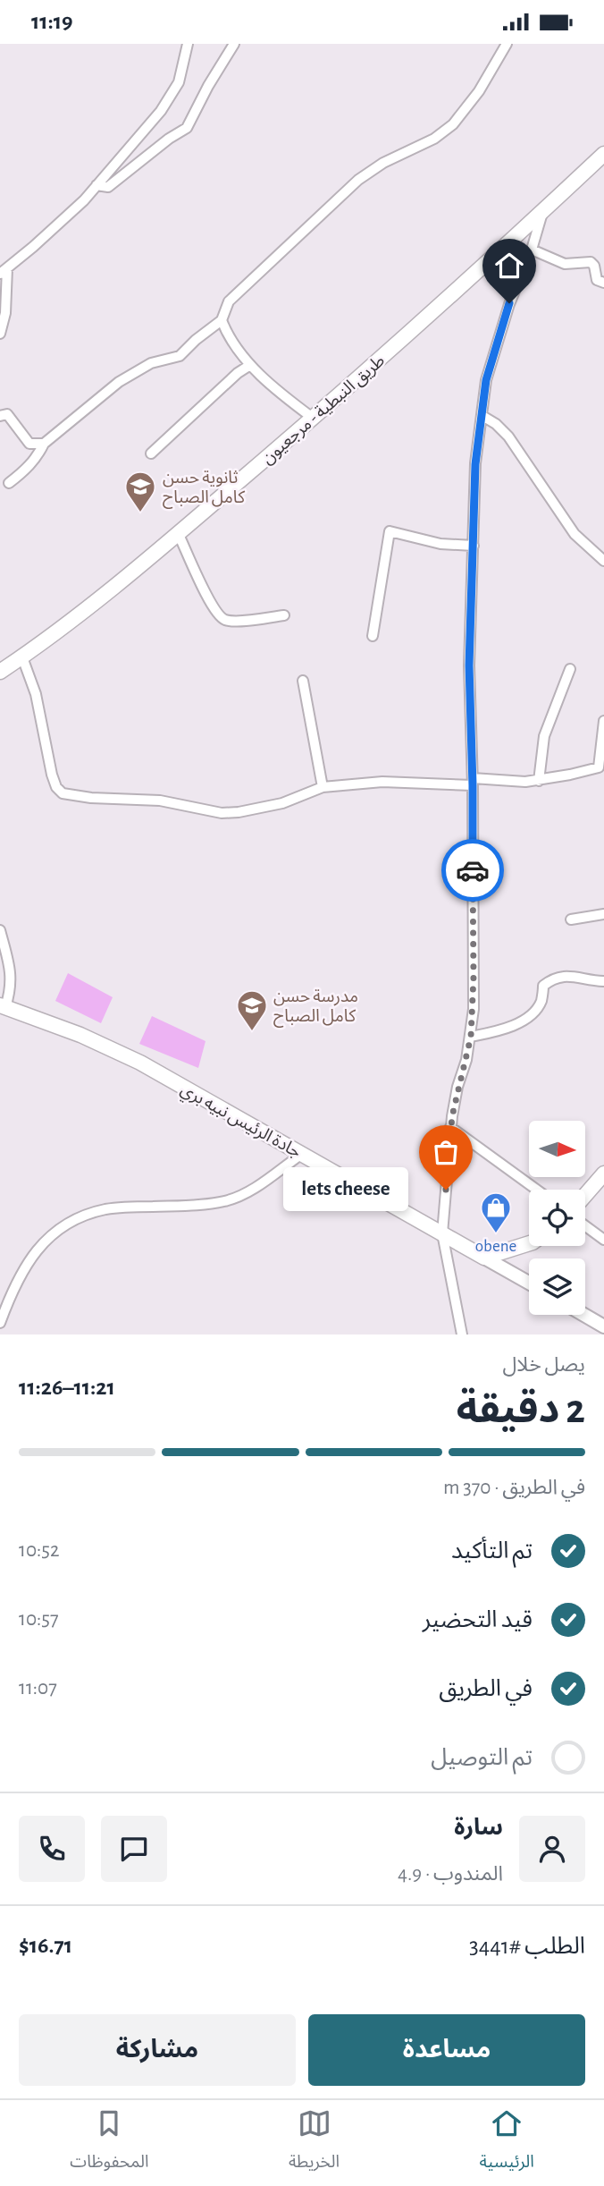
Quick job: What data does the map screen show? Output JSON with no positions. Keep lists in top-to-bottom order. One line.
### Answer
{"streets":{"main road":["طريق النبطية - مرجعيون","جادة الرئيس نبيه بري"]},"places":{"school or university":["ثانوية حسن كامل الصباح","مدرسة حسن كامل الصباح"],"other":["lets cheese"],"shop":["obene"]},"north":"right","page":{"status":"11:19","bubble":"lets cheese","heading":["2 دقيقة","يصل خلال","11:21–11:26"],"panel":["سارة","المندوب · 4.9","الطلب #3441","$16.71"],"bar":"في الطريق · 370 m","list":[["تم التأكيد","10:52"],["قيد التحضير","10:57"],["في الطريق","11:07"],"تم التوصيل"],"buttons":["مساعدة","مشاركة"],"tabs":["الرئيسية","الخريطة","المحفوظات"]}}
